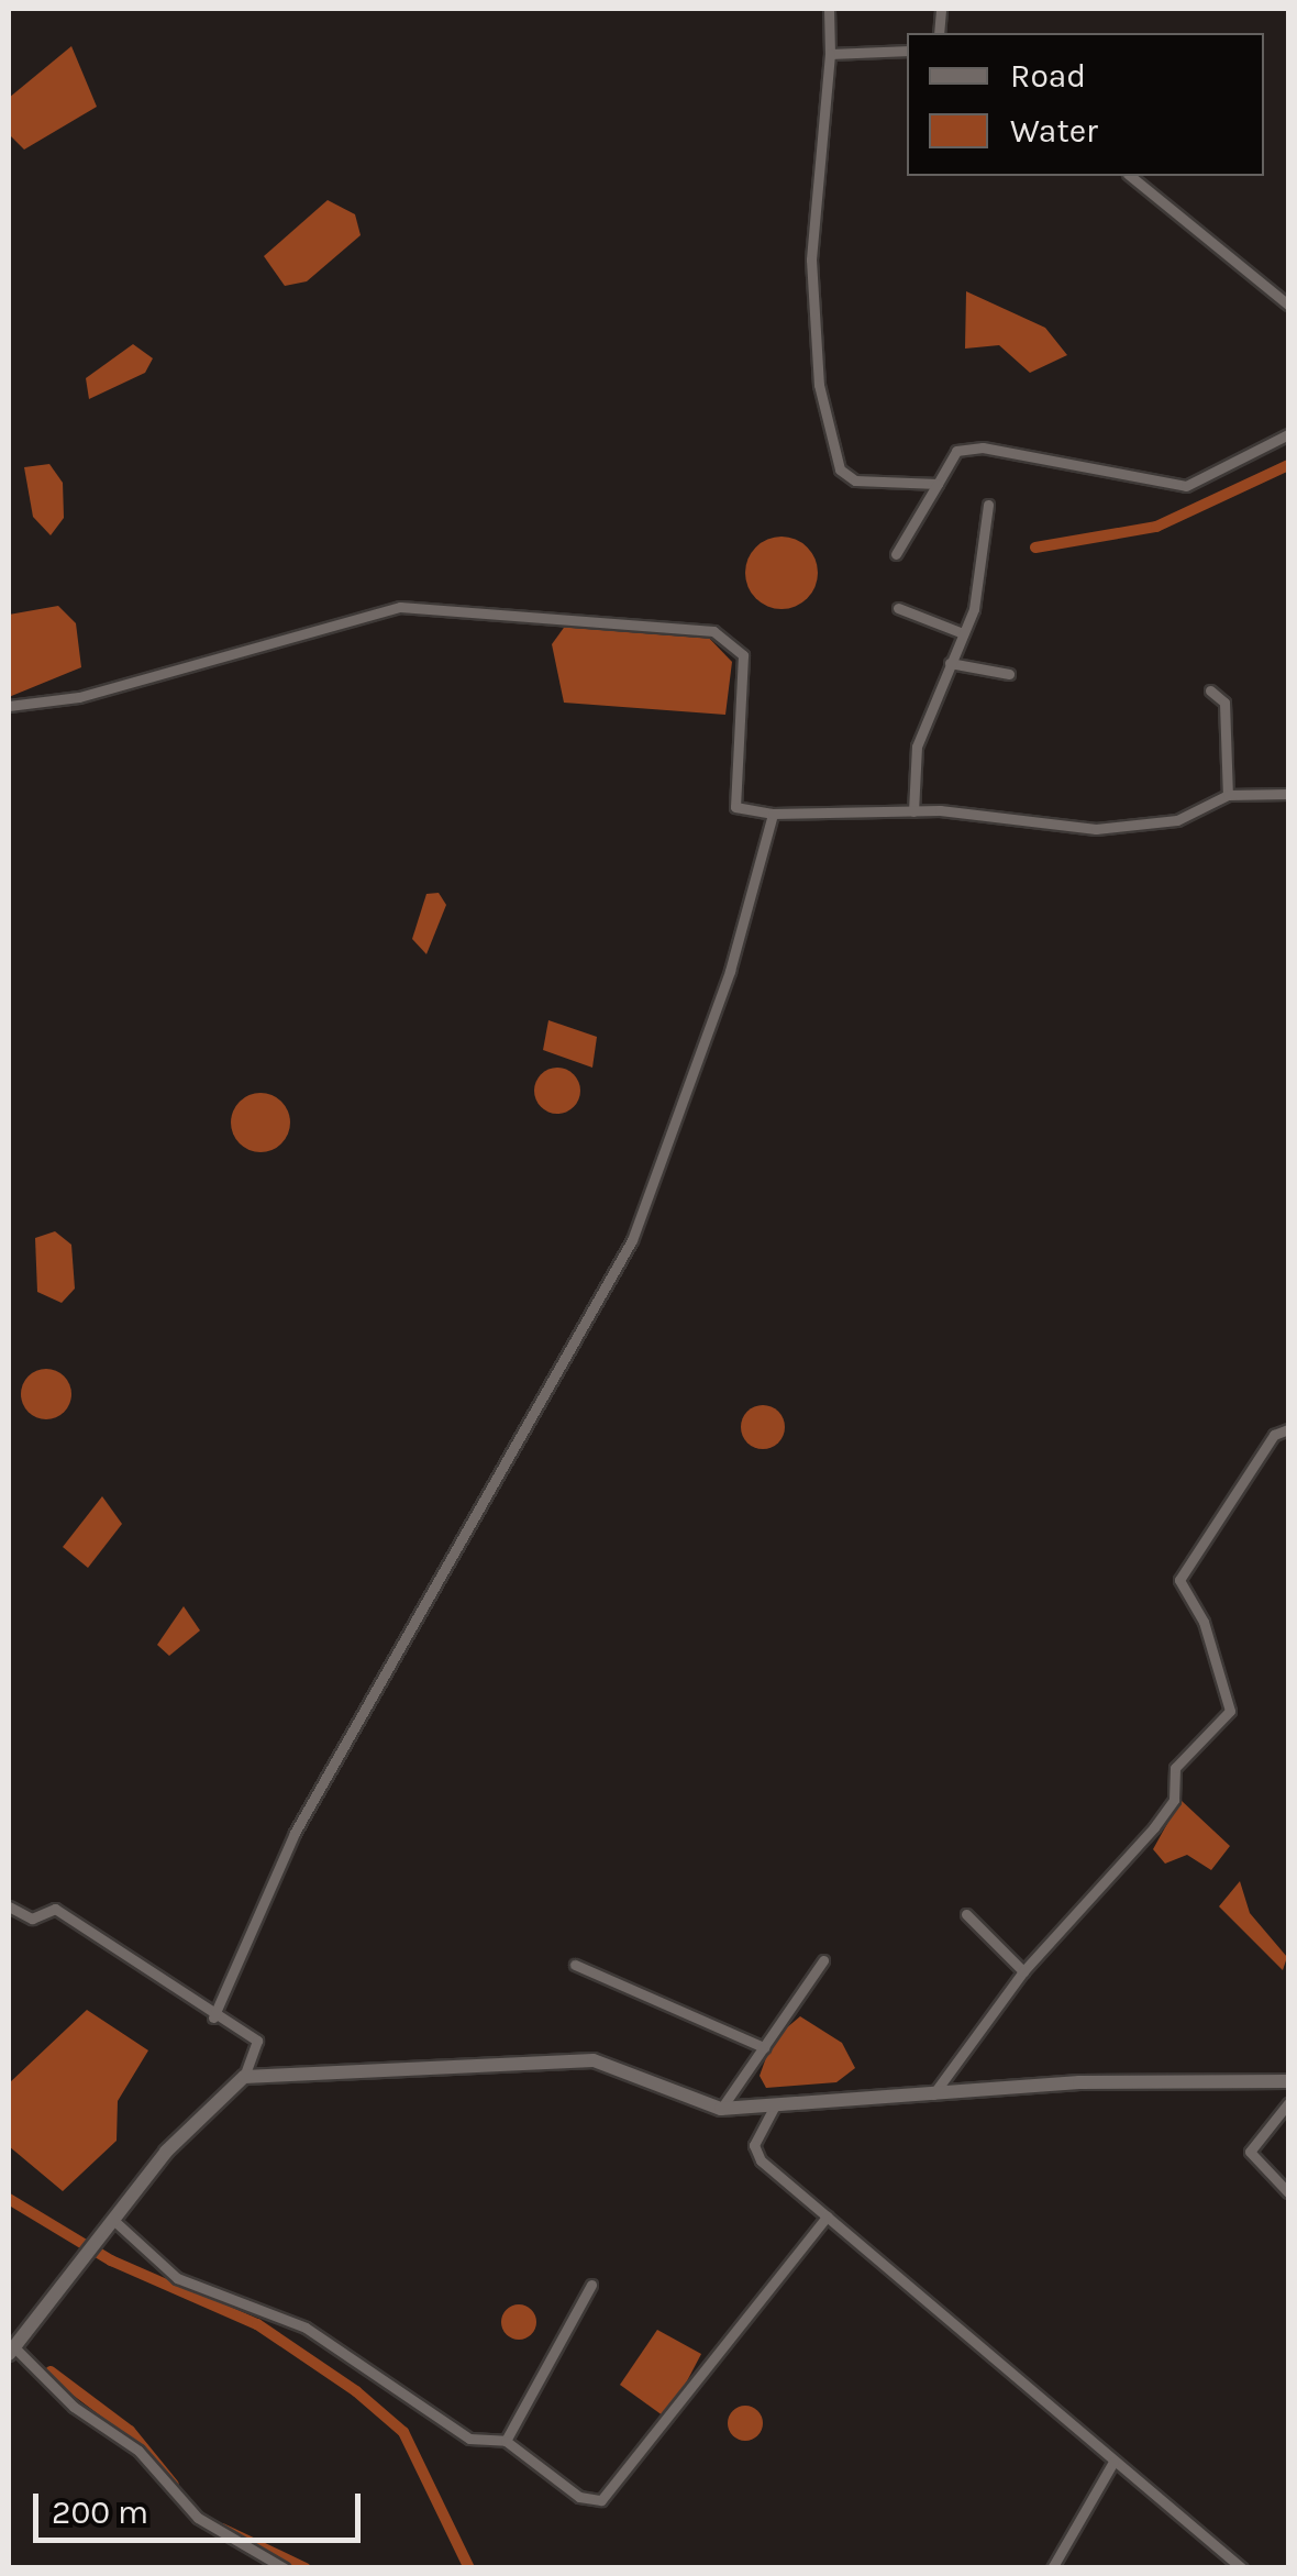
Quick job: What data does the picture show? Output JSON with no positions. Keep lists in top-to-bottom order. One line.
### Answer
{"legend":["Road","Water"],"scale_bar":"200 m"}
